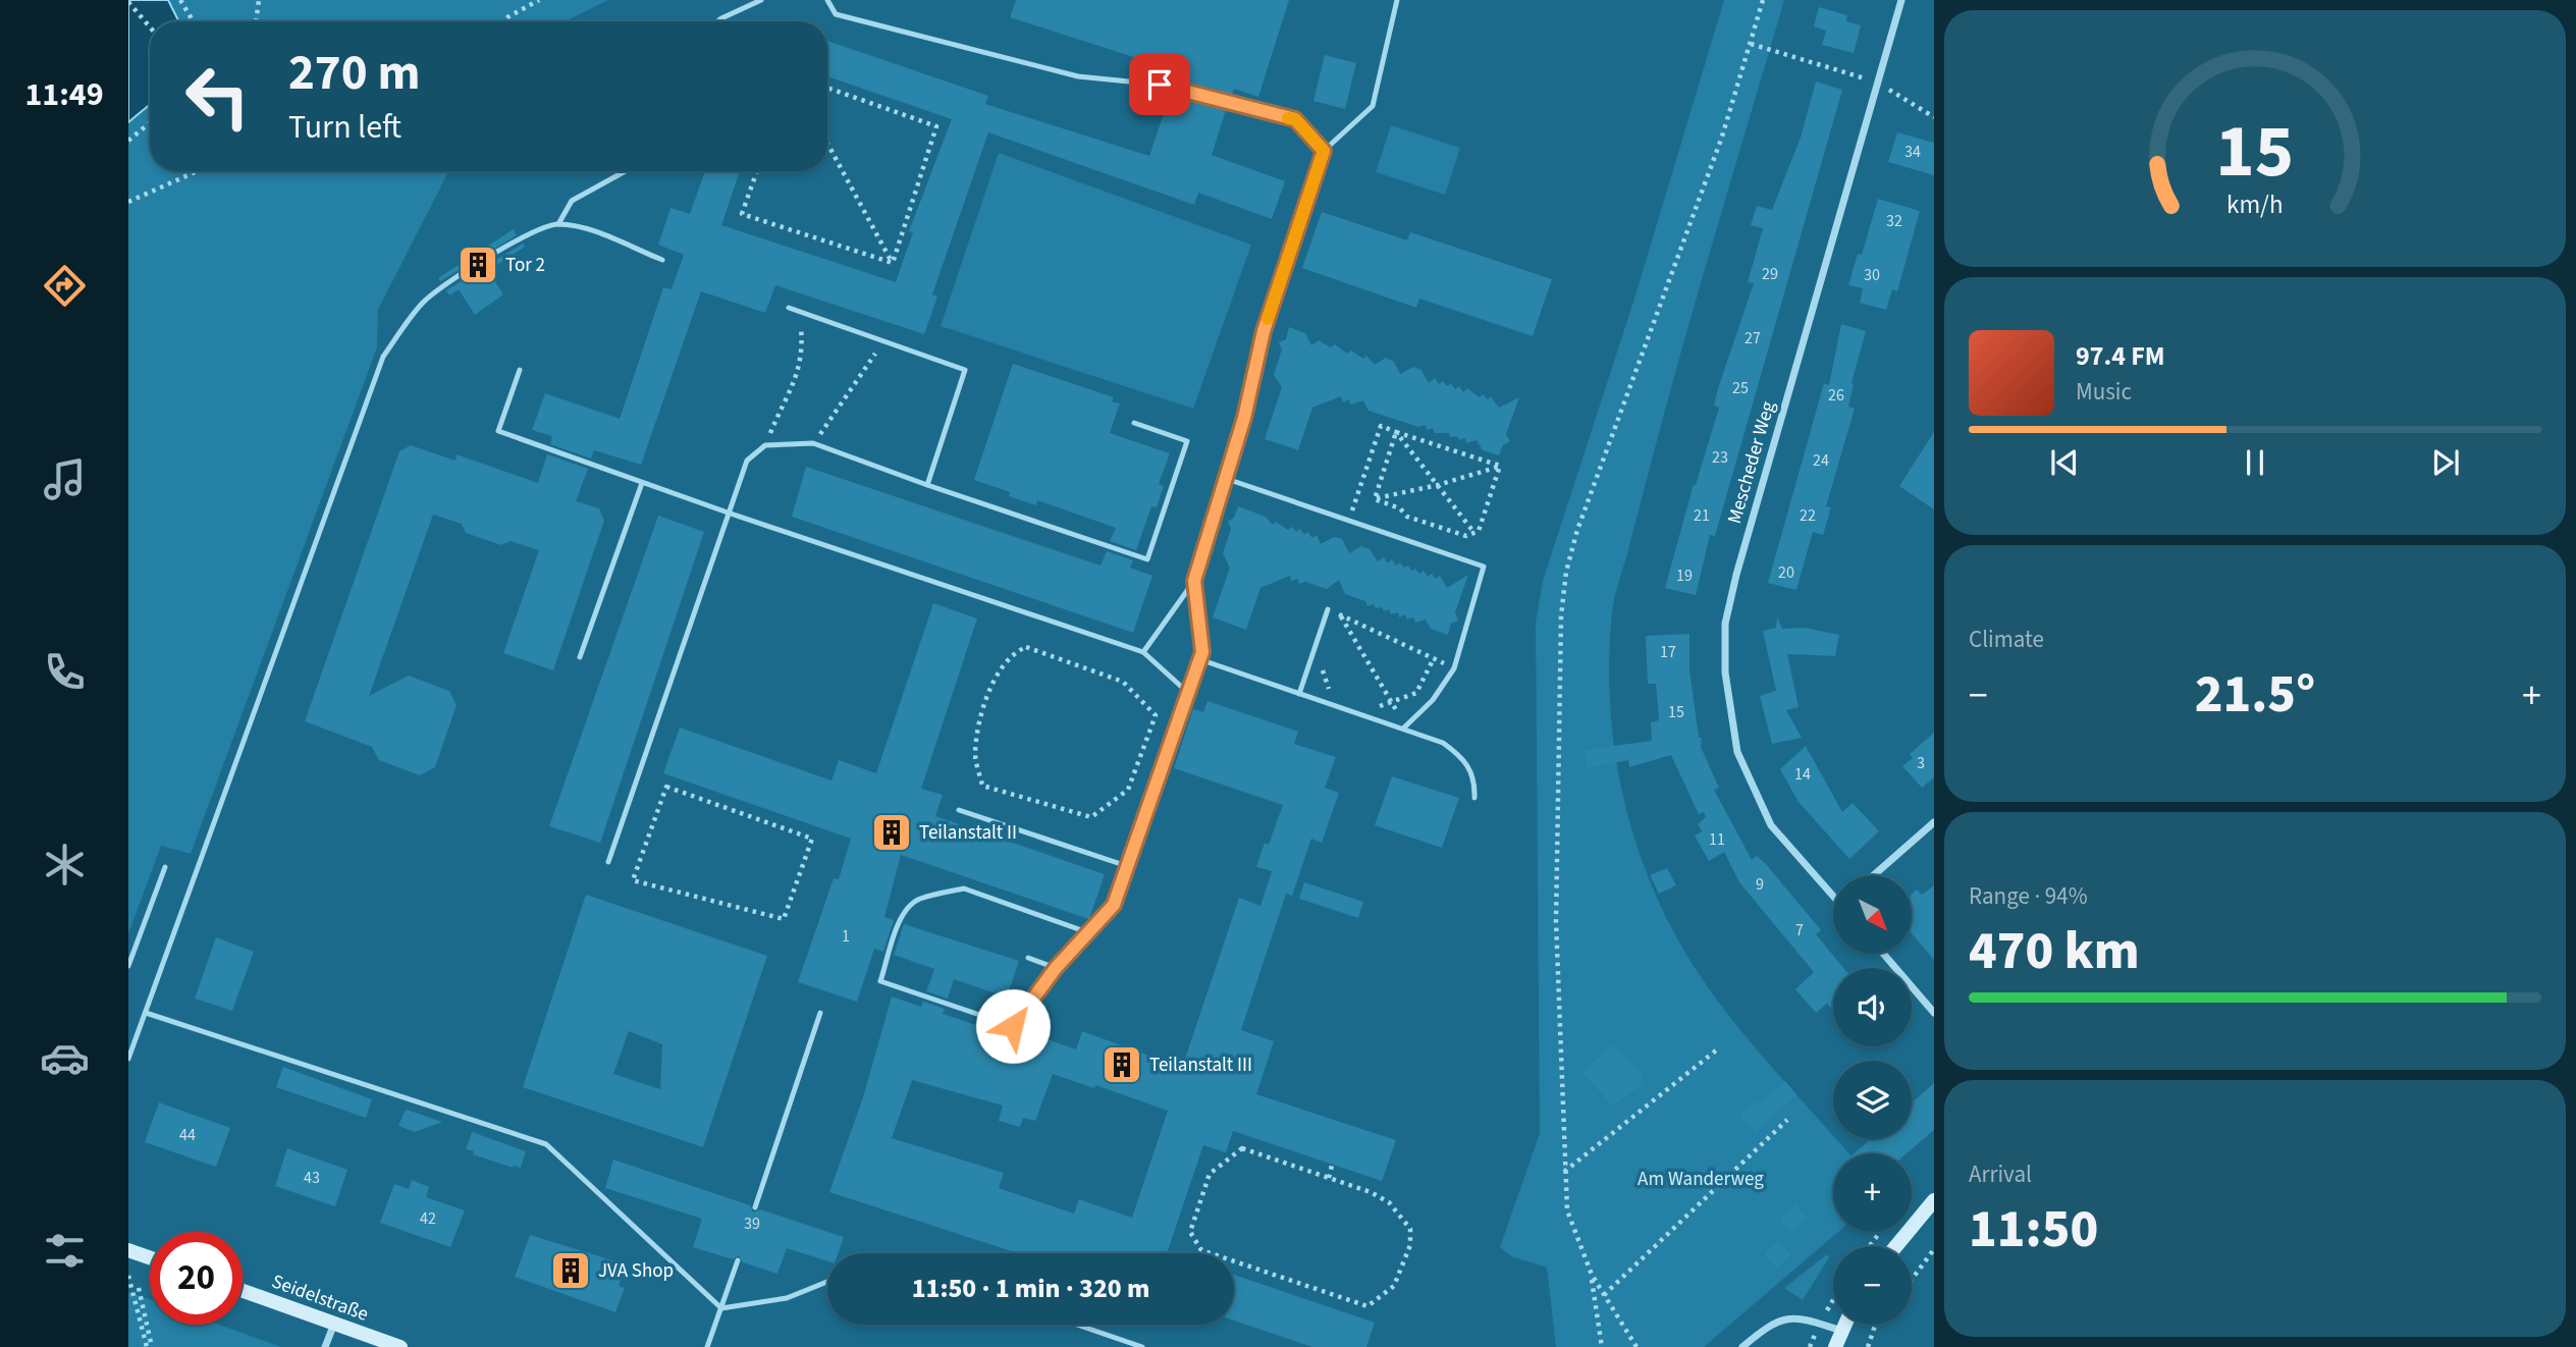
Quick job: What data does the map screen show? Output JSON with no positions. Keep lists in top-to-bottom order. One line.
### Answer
{"streets":{"main road":["Seidelstraße"],"street":["Mescheder Weg"]},"parks":["Am Wanderweg"],"places":{"building":["Tor 2","Teilanstalt II","Teilanstalt III","JVA Shop"]},"house_numbers":["34","32","29","30","27","25","26","23","24","21","22","20","19","17","15","3","14","11","9","7","1","44","43","42","39"],"north":"bottom right","page":{"tabs":"11:49","turn":["270 m","Turn left"],"song":["97.4 FM","Music"],"tile":["Climate",["Range · 94%","470 km"],["Arrival","11:50"]],"heat":["−","21.5°","+"],"map_buttons":["+","−"],"limit":"20","trip":"11:50 · 1 min · 320 m","gauge":["15","km/h"]}}
